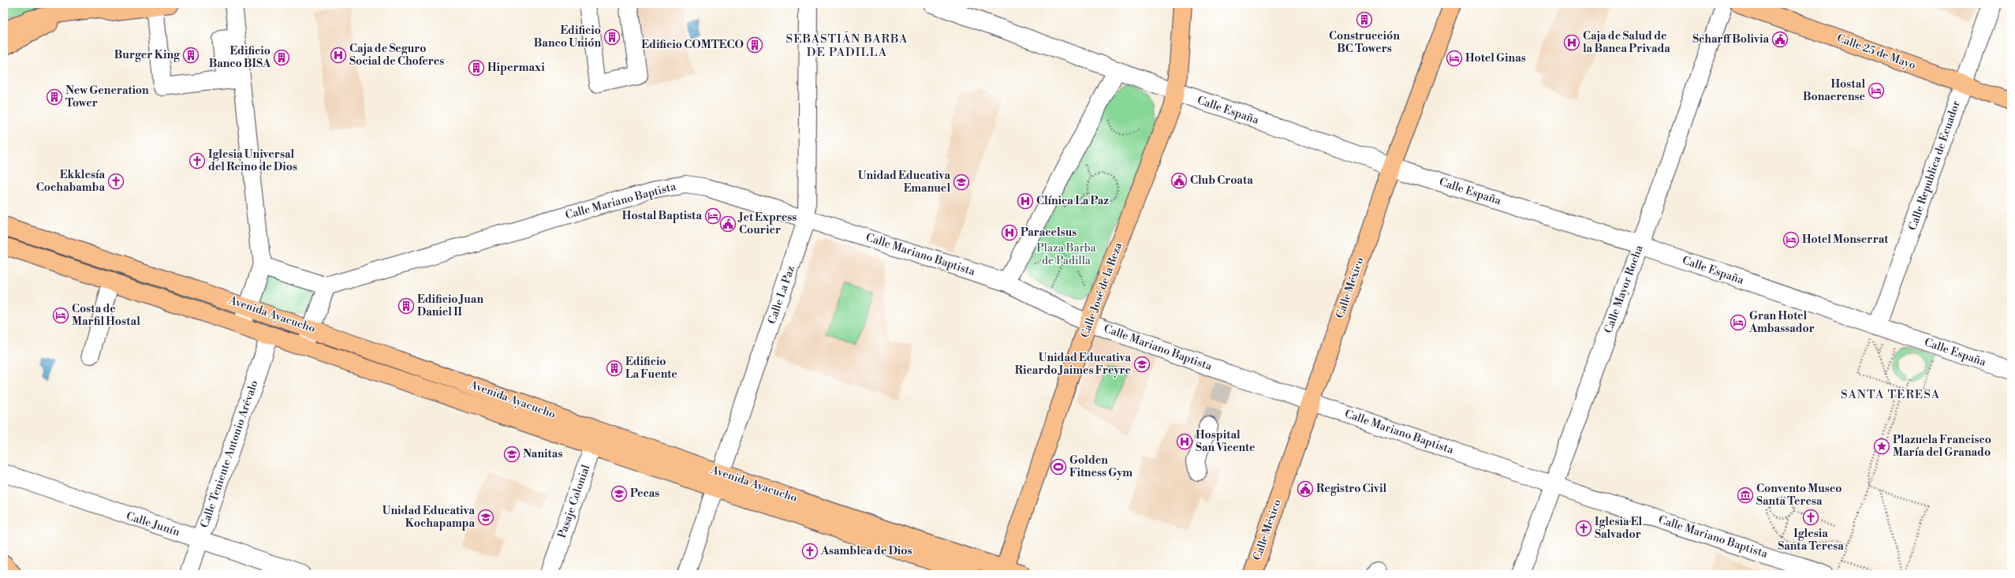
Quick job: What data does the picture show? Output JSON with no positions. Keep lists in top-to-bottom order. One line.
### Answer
{"streets":{"main road":["Calle 25 de Mayo","Calle México","Calle José de la Reza","Avenida Ayacucho"],"street":["Calle España","Calle Republica de Ecuador","Calle Mariano Baptista","Calle Mayor Rocha","Calle La Paz","Calle Teniente Antonio Arévalo","Pasaje Colonial","Calle Junín"]},"crossings":[["Calle 25 de Mayo","Calle Republica de Ecuador"],["Calle España","Calle Republica de Ecuador"],["Calle España","Calle México"],["Calle España","Calle Mayor Rocha"],["Calle España","Calle José de la Reza"],["Calle Mariano Baptista","Calle México"],["Calle Mariano Baptista","Calle Mayor Rocha"],["Calle Mariano Baptista","Calle José de la Reza"],["Calle Mariano Baptista","Calle La Paz"],["Calle José de la Reza","Avenida Ayacucho"],["Calle La Paz","Avenida Ayacucho"],["Avenida Ayacucho","Calle Teniente Antonio Arévalo"],["Avenida Ayacucho","Pasaje Colonial"],["Calle Teniente Antonio Arévalo","Calle Junín"]],"districts":["SEBASTIÁN BARBA DE PADILLA","SANTA TERESA"],"parks":["Plaza Barba de Padilla"],"places":{"building":["Construcción BC Towers","Edificio Banco Unión","Edificio COMTECO","Burger King","Edificio Banco BISA","Hipermaxi","New Generation Tower","Edificio Juan Daniel II","Edificio La Fuente"],"public building":["Scharff Bolivia","Club Croata","Jet Express Courier","Registro Civil"],"hospital":["Caja de Salud de la Banca Privada","Caja de Seguro Social de Choferes","Clínica La Paz","Paracelsus","Hospital San Vicente"],"hotel":["Hotel Ginas","Hostal Bonaerense","Hostal Baptista","Hotel Monserrat","Costa de Marfil Hostal","Gran Hotel Ambassador"],"church":["Iglesia Universal del Reino de Dios","Ekklesía Cochabamba","Iglesia Santa Teresa","Iglesia El Salvador","Asamblea de Dios"],"school or university":["Unidad Educativa Emanuel","Unidad Educativa Ricardo Jaimes Freyre","Nanitas","Pecas","Unidad Educativa Kochapampa"],"place":["Plazuela Francisco María del Granado"],"sports":["Golden Fitness Gym"],"museum":["Convento Museo Santa Teresa"]}}
